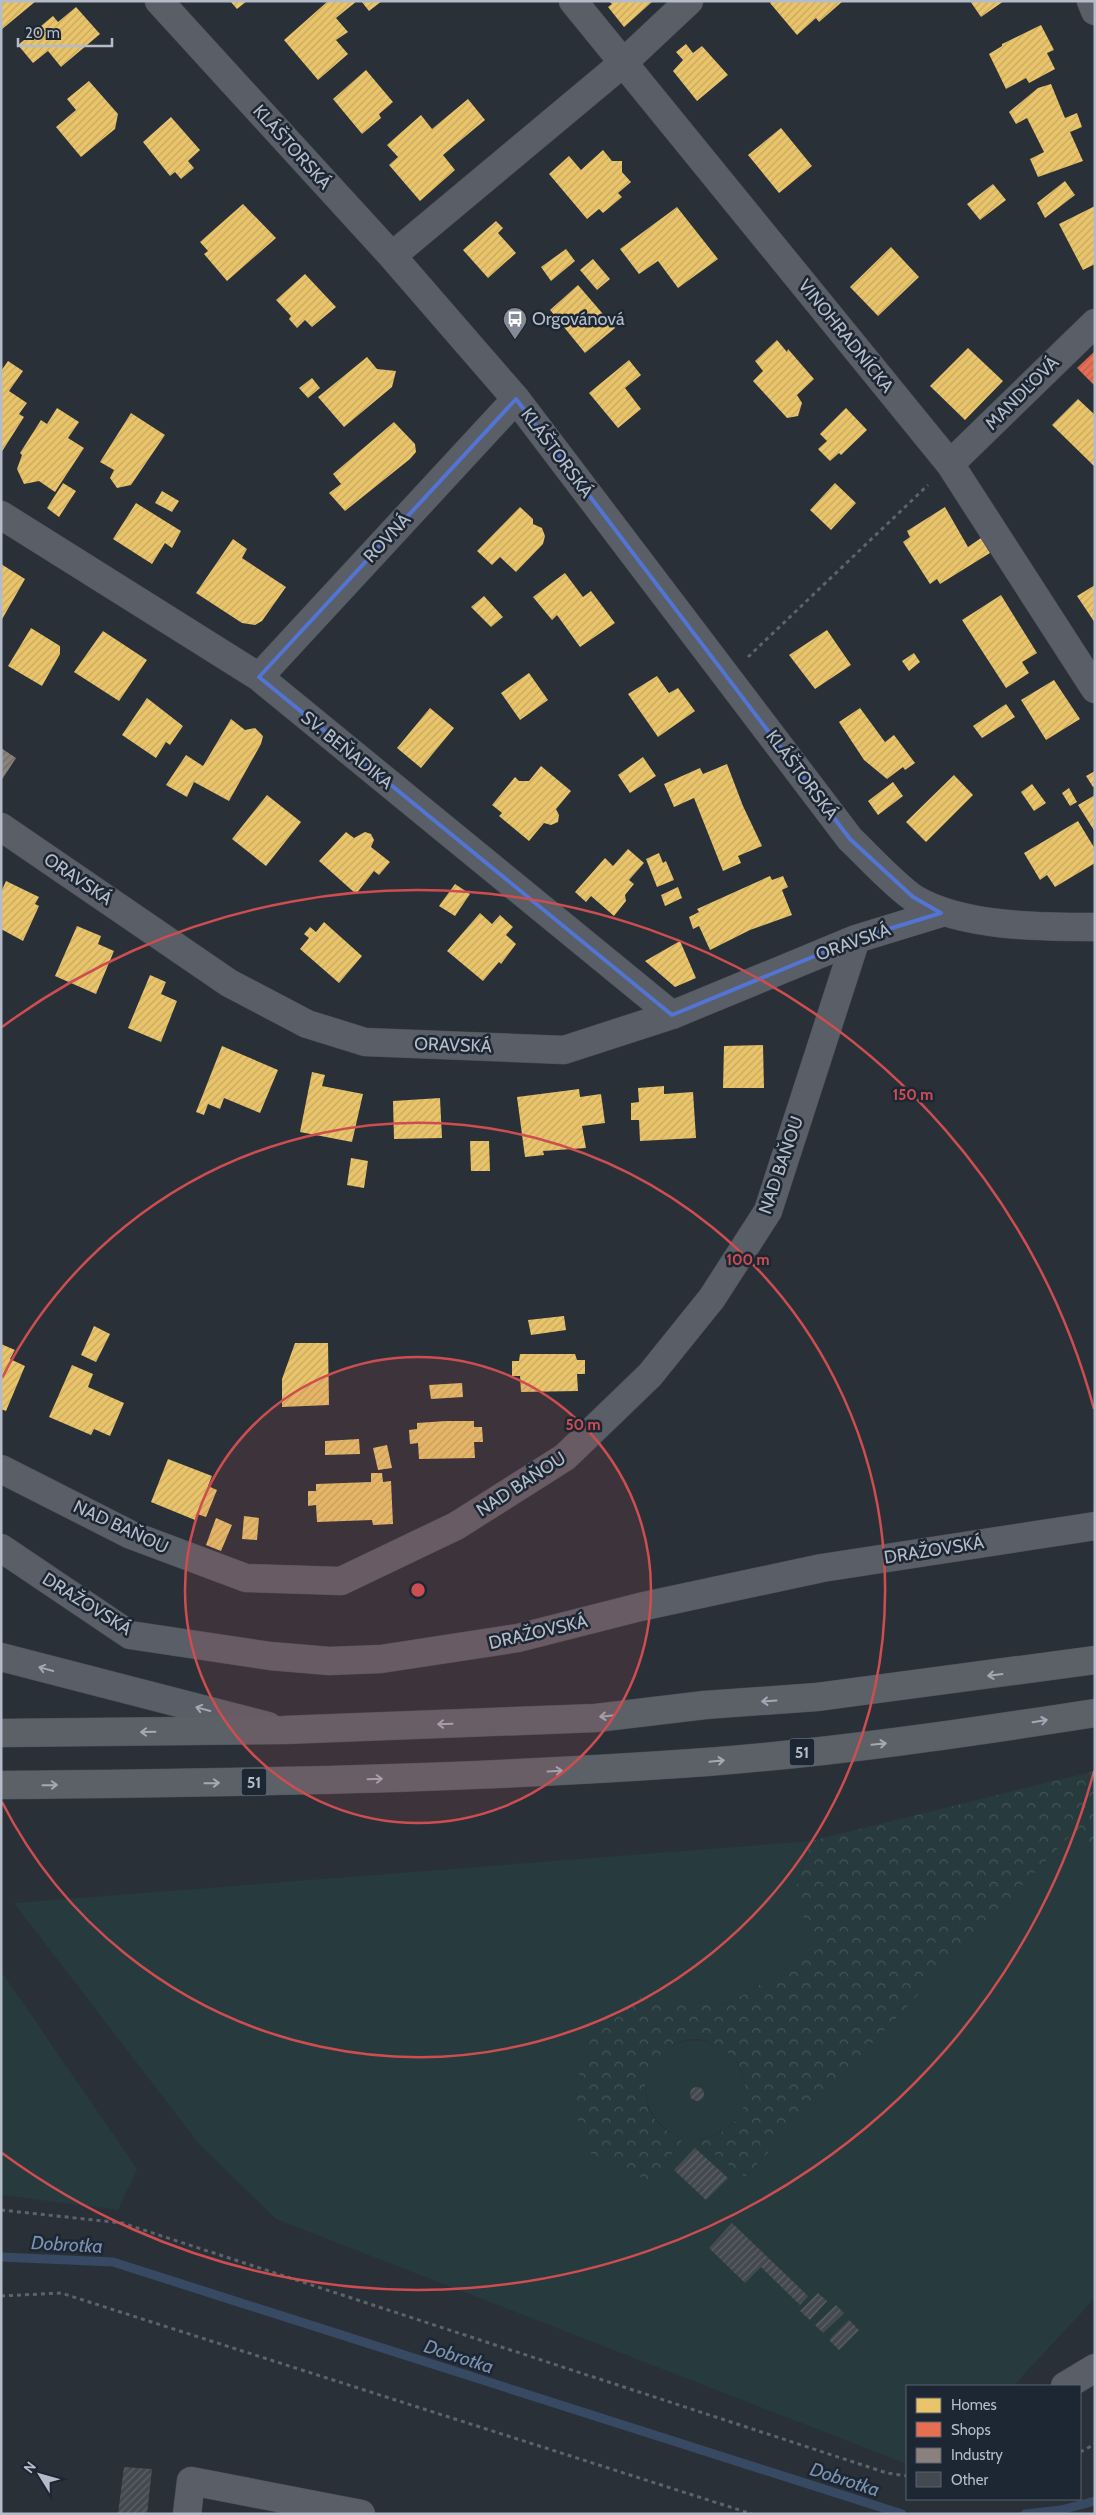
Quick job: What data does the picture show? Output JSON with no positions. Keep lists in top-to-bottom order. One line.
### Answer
{"streets":{"main road":["51"],"street":["KLÁŠTORSKÁ","VINOHRADNÍCKA","MANDĽOVÁ","ROVNÁ","SV. BEŇADIKA","ORAVSKÁ","NAD BAŇOU","DRAŽOVSKÁ"]},"crossings":[["KLÁŠTORSKÁ","ROVNÁ"],["KLÁŠTORSKÁ","ORAVSKÁ"],["VINOHRADNÍCKA","MANDĽOVÁ"],["ROVNÁ","SV. BEŇADIKA"],["SV. BEŇADIKA","ORAVSKÁ"],["ORAVSKÁ","NAD BAŇOU"]],"water":["Dobrotka"],"places":{"bus stop":["Orgovánová"]},"legend":["Homes","Shops","Industry","Other"],"scale_bar":"20 m","north":"top left","rings":["150 m","100 m","50 m"]}
